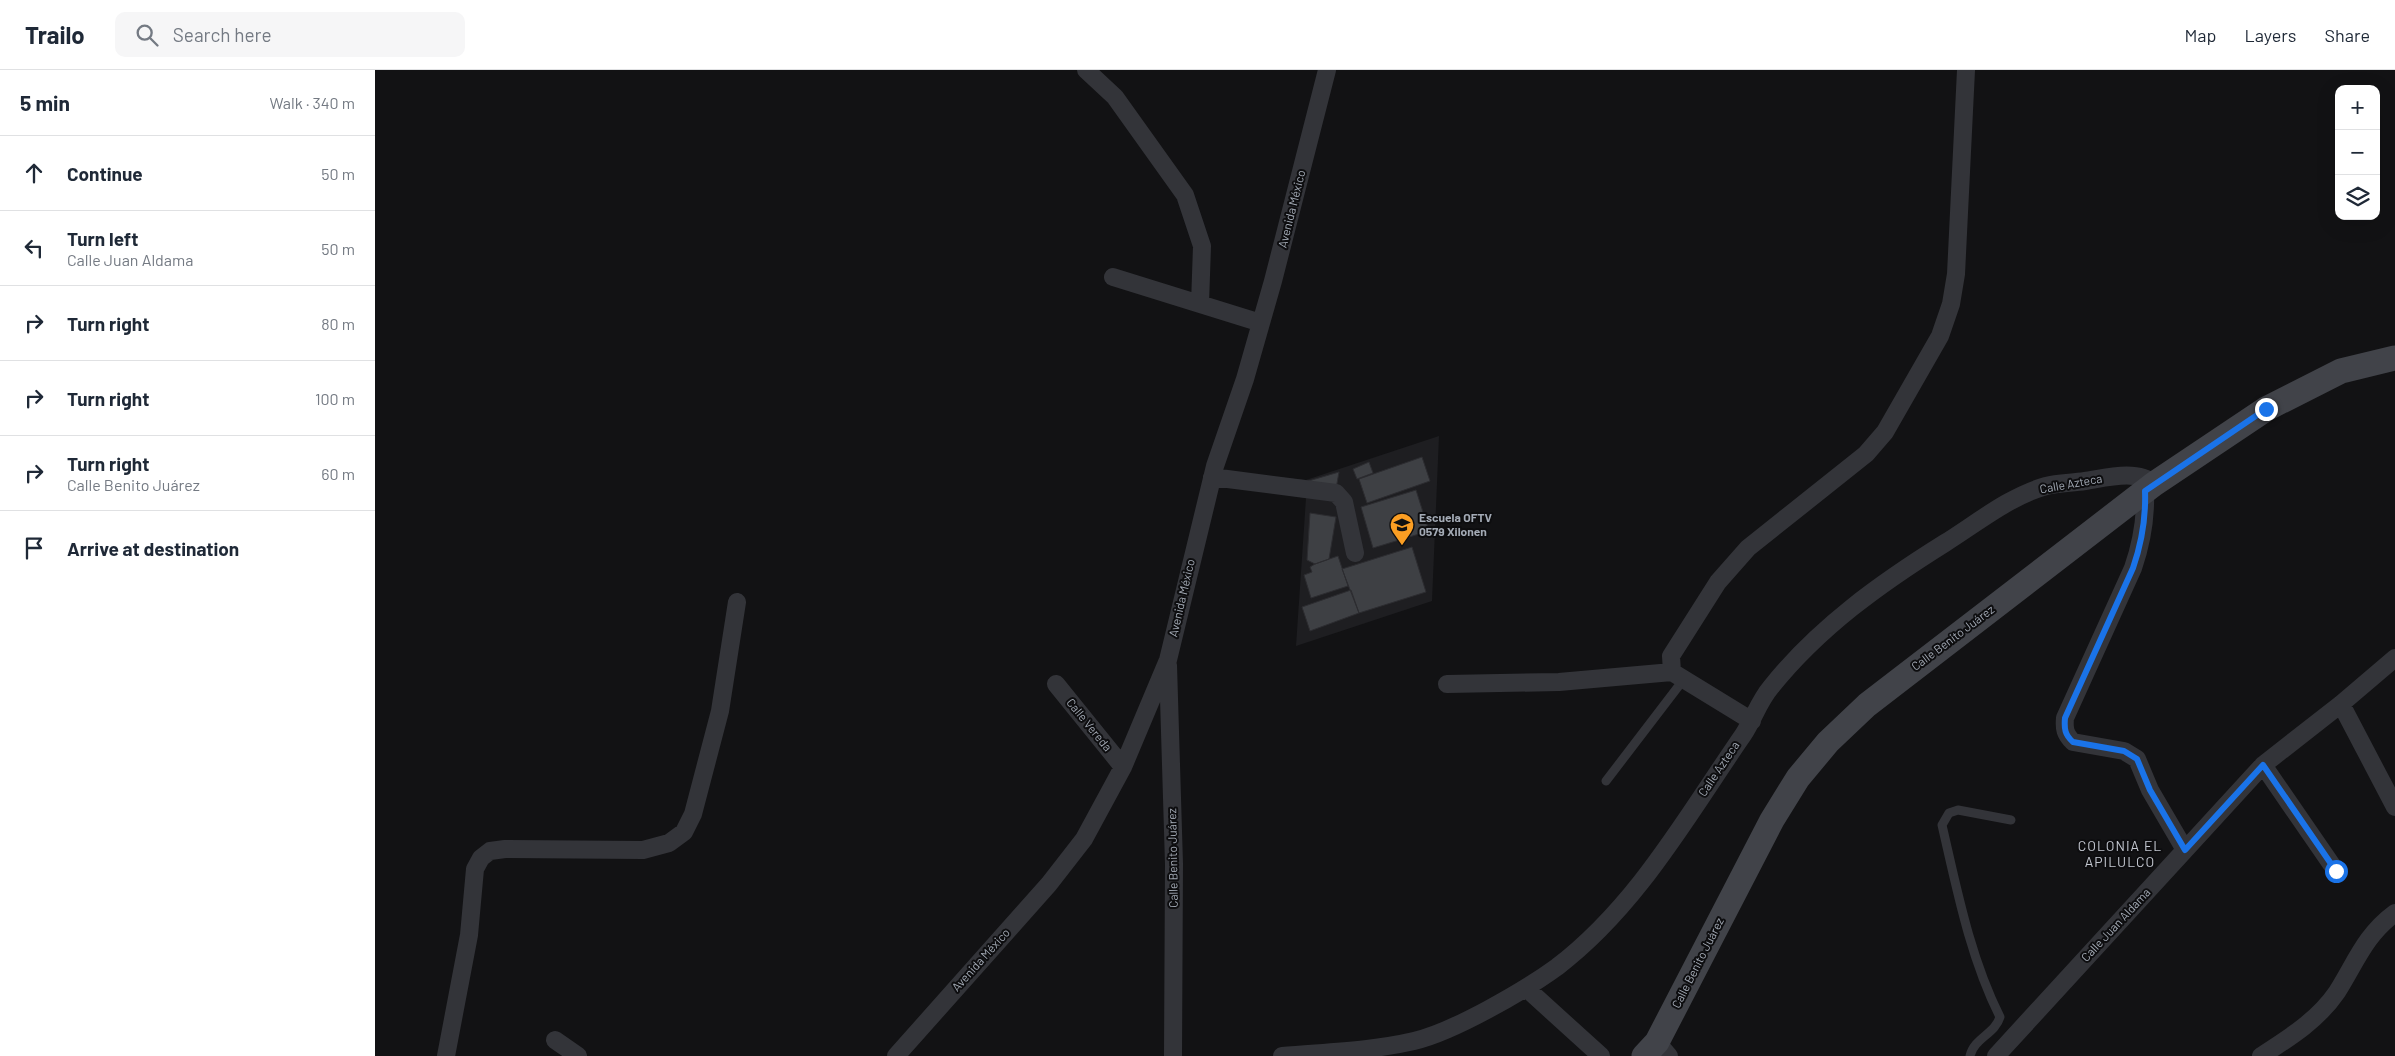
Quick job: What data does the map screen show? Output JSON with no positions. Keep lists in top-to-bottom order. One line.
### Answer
{"streets":{"main road":["Calle Benito Juárez"],"street":["Avenida México","Calle Azteca","Calle Vereda","Calle Juan Aldama"]},"crossings":[["Avenida México","Calle Benito Juárez"],["Avenida México","Calle Vereda"],["Calle Azteca","Calle Benito Juárez"]],"districts":["COLONIA EL APILULCO"],"places":{"school or university":["Escuela OFTV 0579 Xilonen"]},"page":{"header":"Trailo","search":"Search here","nav":["Map","Layers","Share"],"heading":["5 min","Walk · 340 m"],"map_buttons":["+","−"],"list":[["Continue","50 m"],["Turn left","Calle Juan Aldama","50 m"],["Turn right","80 m"],["Turn right","100 m"],["Turn right","Calle Benito Juárez","60 m"],"Arrive at destination"]}}
